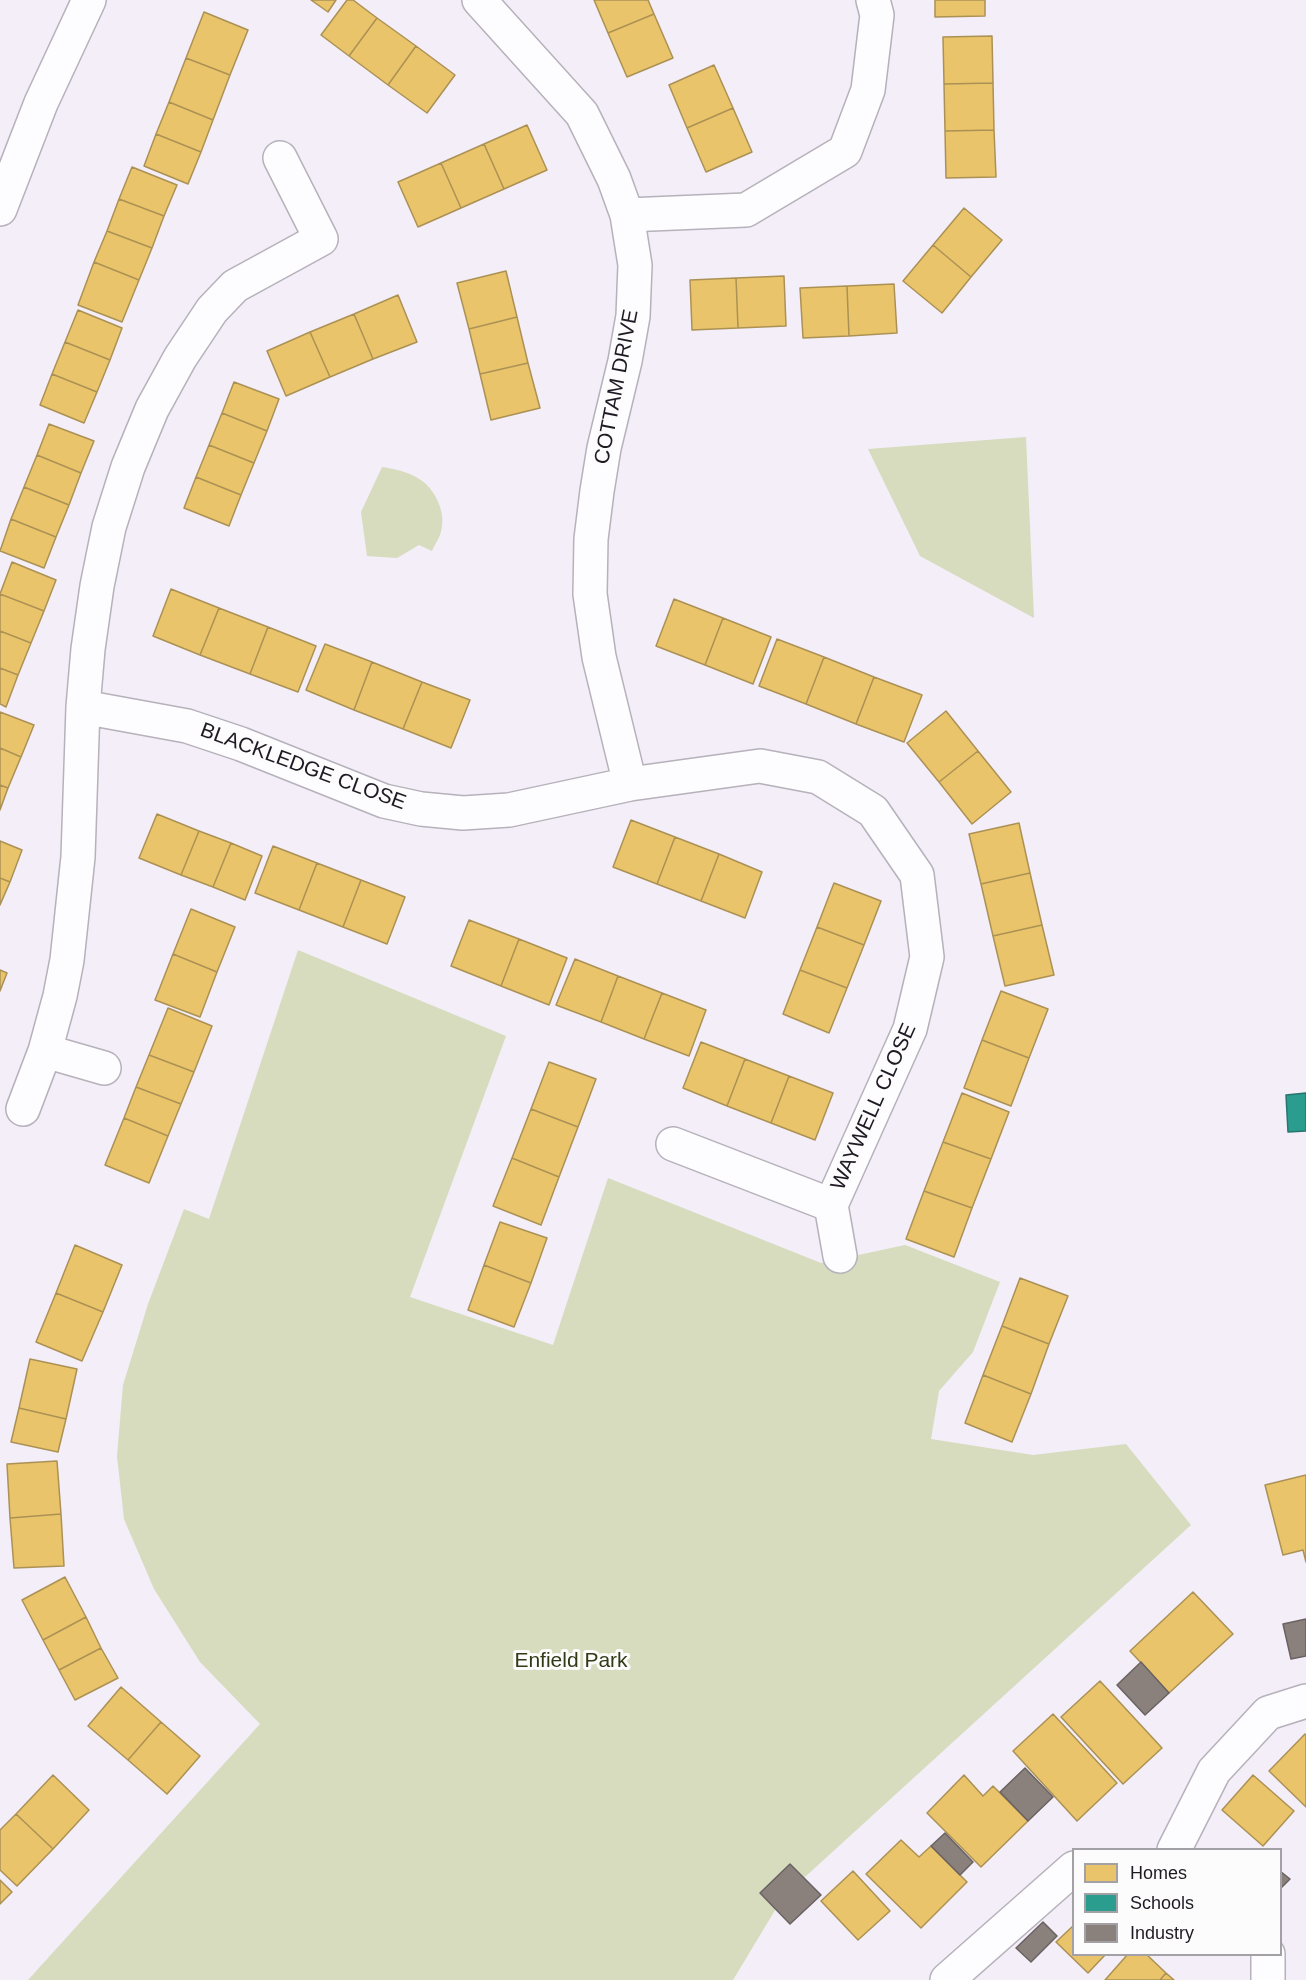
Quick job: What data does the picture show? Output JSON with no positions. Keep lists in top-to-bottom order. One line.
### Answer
{"streets":{"street":["COTTAM DRIVE","BLACKLEDGE CLOSE","WAYWELL CLOSE"]},"crossings":[["COTTAM DRIVE","BLACKLEDGE CLOSE"],["COTTAM DRIVE","WAYWELL CLOSE"],["BLACKLEDGE CLOSE","WAYWELL CLOSE"]],"parks":["Enfield Park"],"legend":["Homes","Schools","Industry"]}
